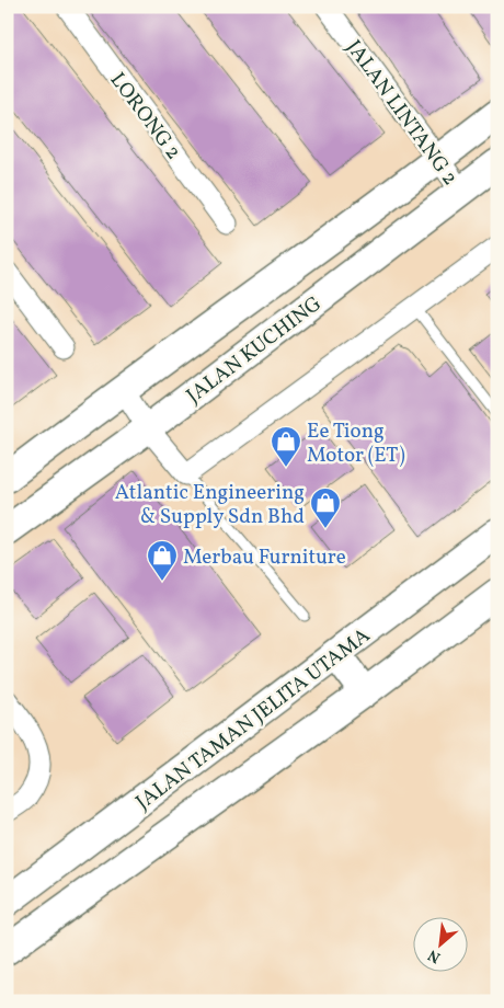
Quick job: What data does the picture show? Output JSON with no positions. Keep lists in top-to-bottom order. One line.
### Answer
{"streets":{"street":["JALAN LINTANG 2","LORONG 2","JALAN KUCHING","JALAN TAMAN JELITA UTAMA"]},"crossings":[["JALAN LINTANG 2","JALAN KUCHING"]],"places":{"shop":["Ee Tiong Motor (ET)","Atlantic Engineering & Supply Sdn Bhd","Merbau Furniture"]},"north":"bottom left"}
